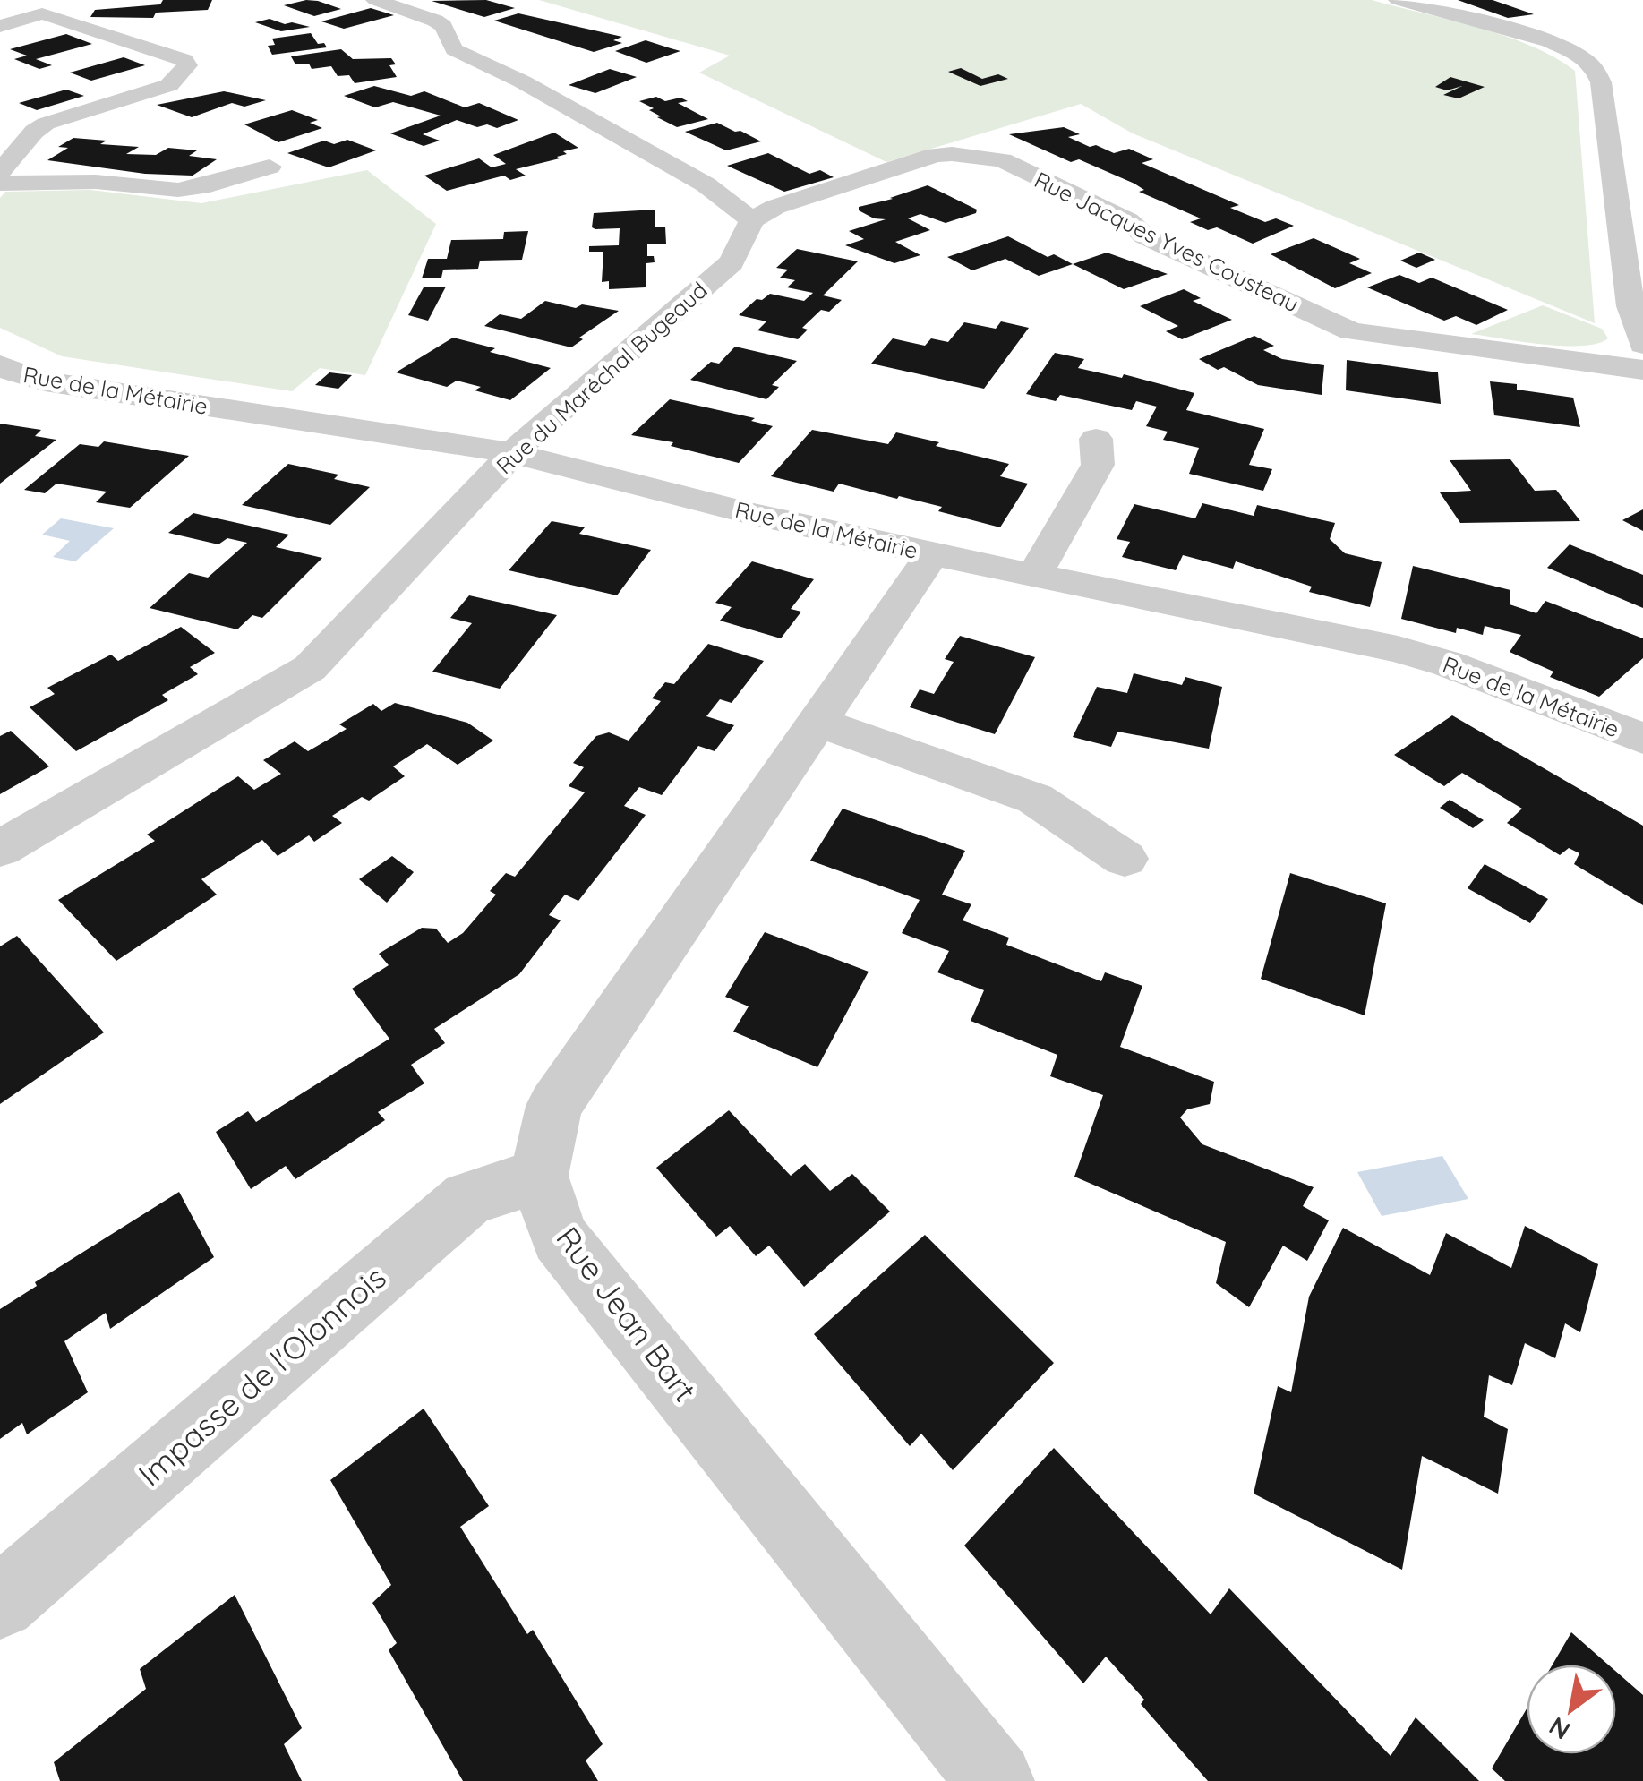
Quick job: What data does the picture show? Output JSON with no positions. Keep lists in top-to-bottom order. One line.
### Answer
{"streets":{"street":["Rue Jacques Yves Cousteau","Rue du Maréchal Bugeaud","Rue de la Métairie","Rue Jean Bart","Impasse de l'Olonnois"]},"crossings":[["Rue Jacques Yves Cousteau","Rue du Maréchal Bugeaud"],["Rue du Maréchal Bugeaud","Rue de la Métairie"],["Rue Jean Bart","Impasse de l'Olonnois"]],"north":"bottom left"}
